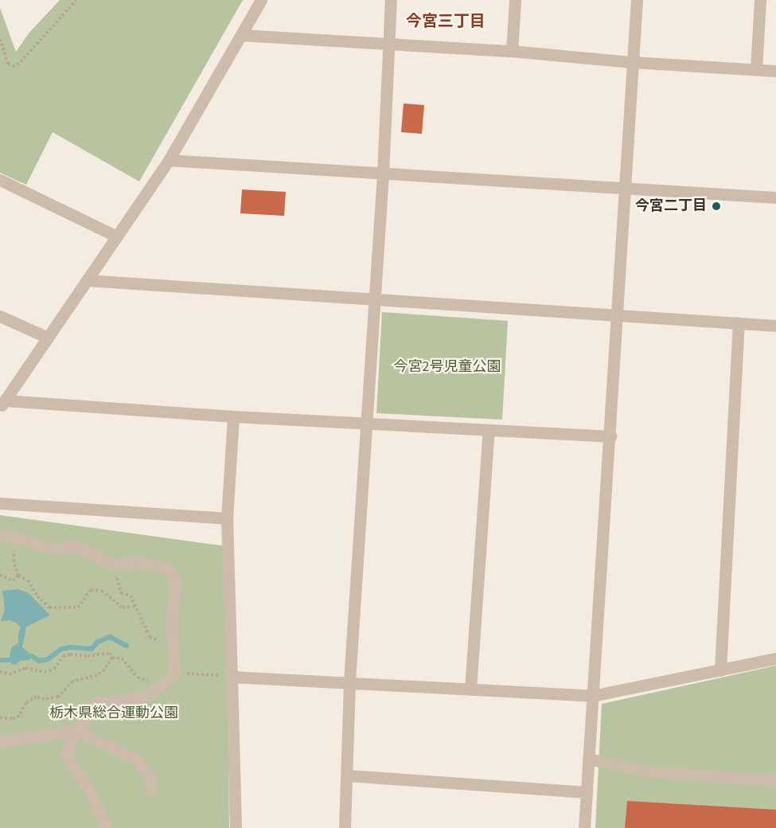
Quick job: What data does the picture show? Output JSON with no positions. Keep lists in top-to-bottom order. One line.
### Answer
{"districts":["今宮三丁目"],"parks":["今宮2号児童公園","栃木県総合運動公園"],"places":["今宮二丁目"]}
